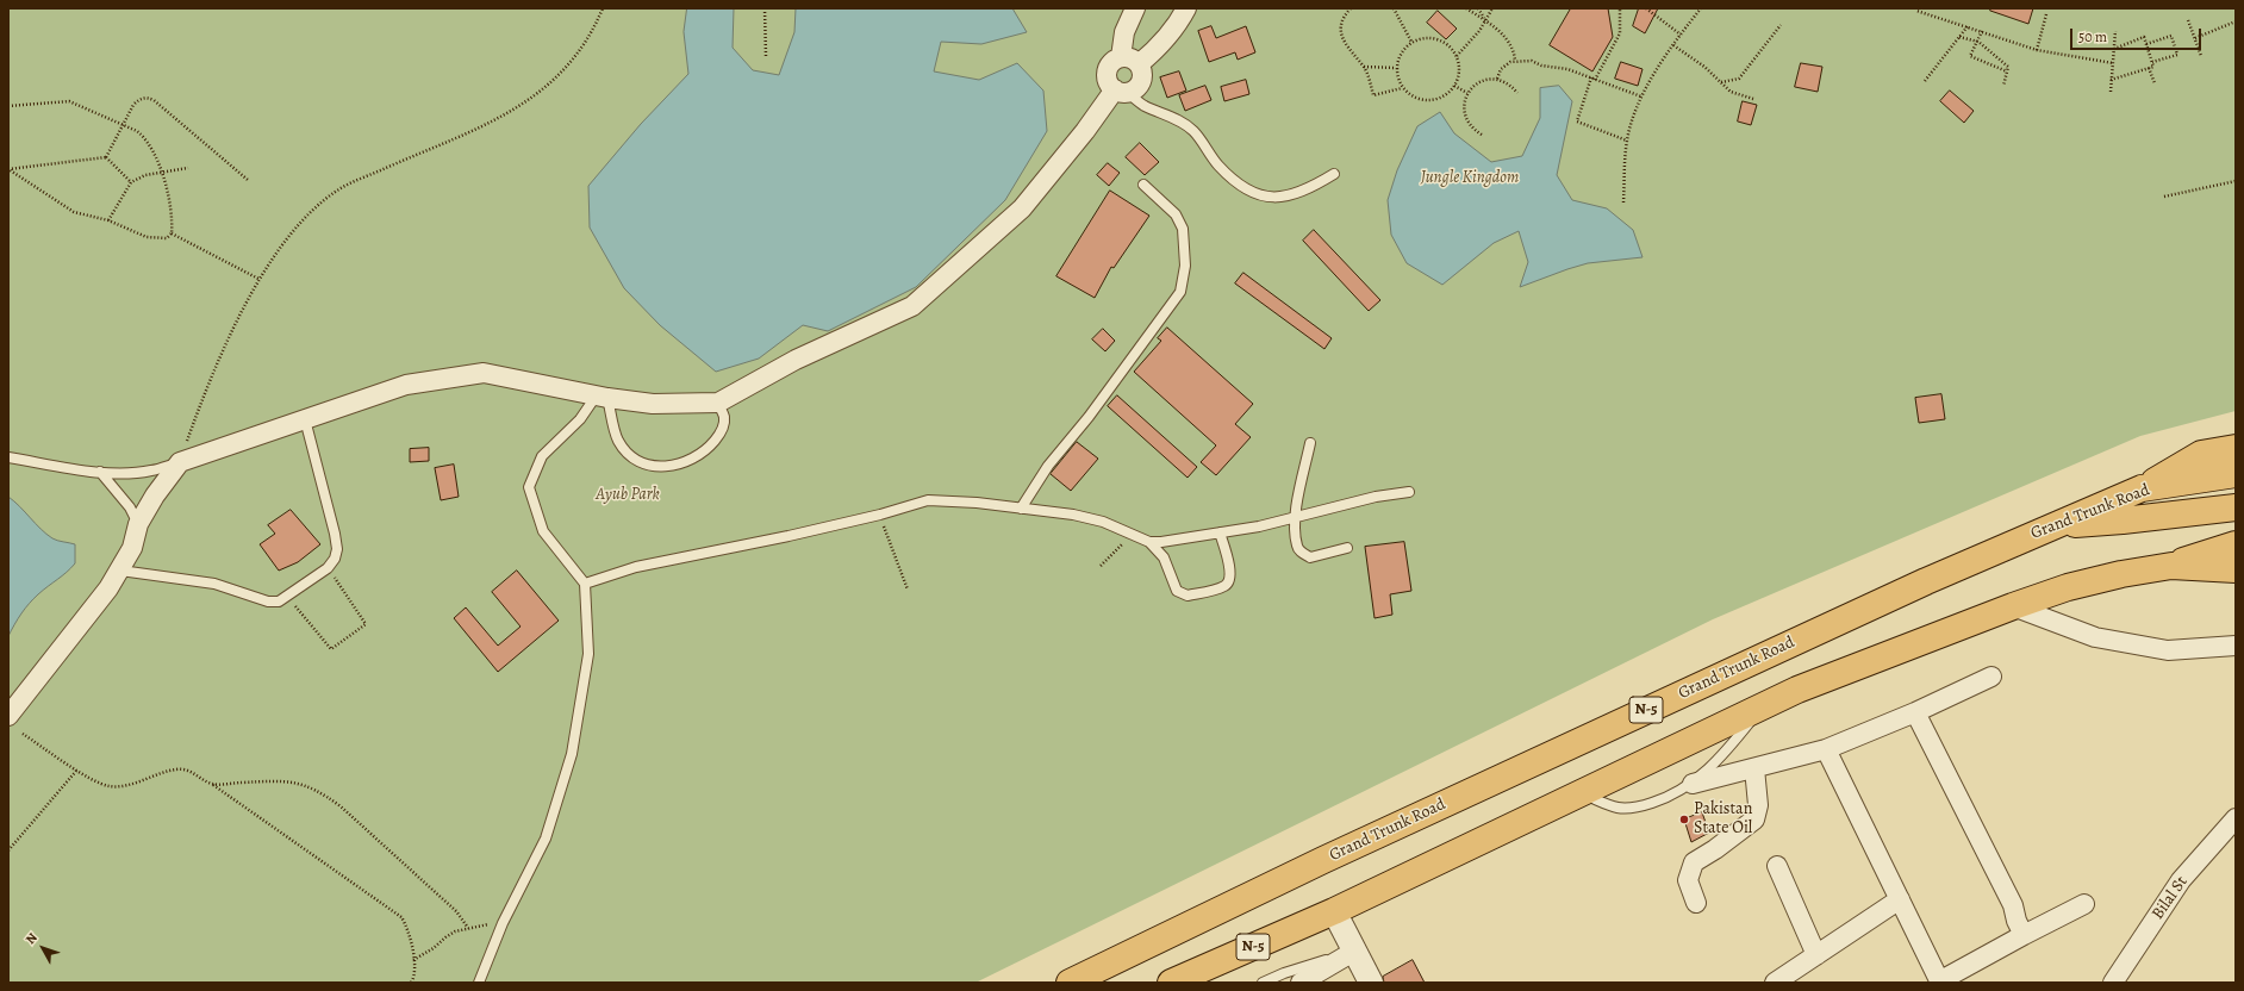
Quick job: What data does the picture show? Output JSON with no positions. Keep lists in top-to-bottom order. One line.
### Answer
{"streets":{"highway":["Grand Trunk Road","N-5"],"street":["Bilal St"]},"parks":["Jungle Kingdom","Ayub Park"],"places":["Pakistan State Oil"],"scale_bar":"50 m","north":"top left"}
